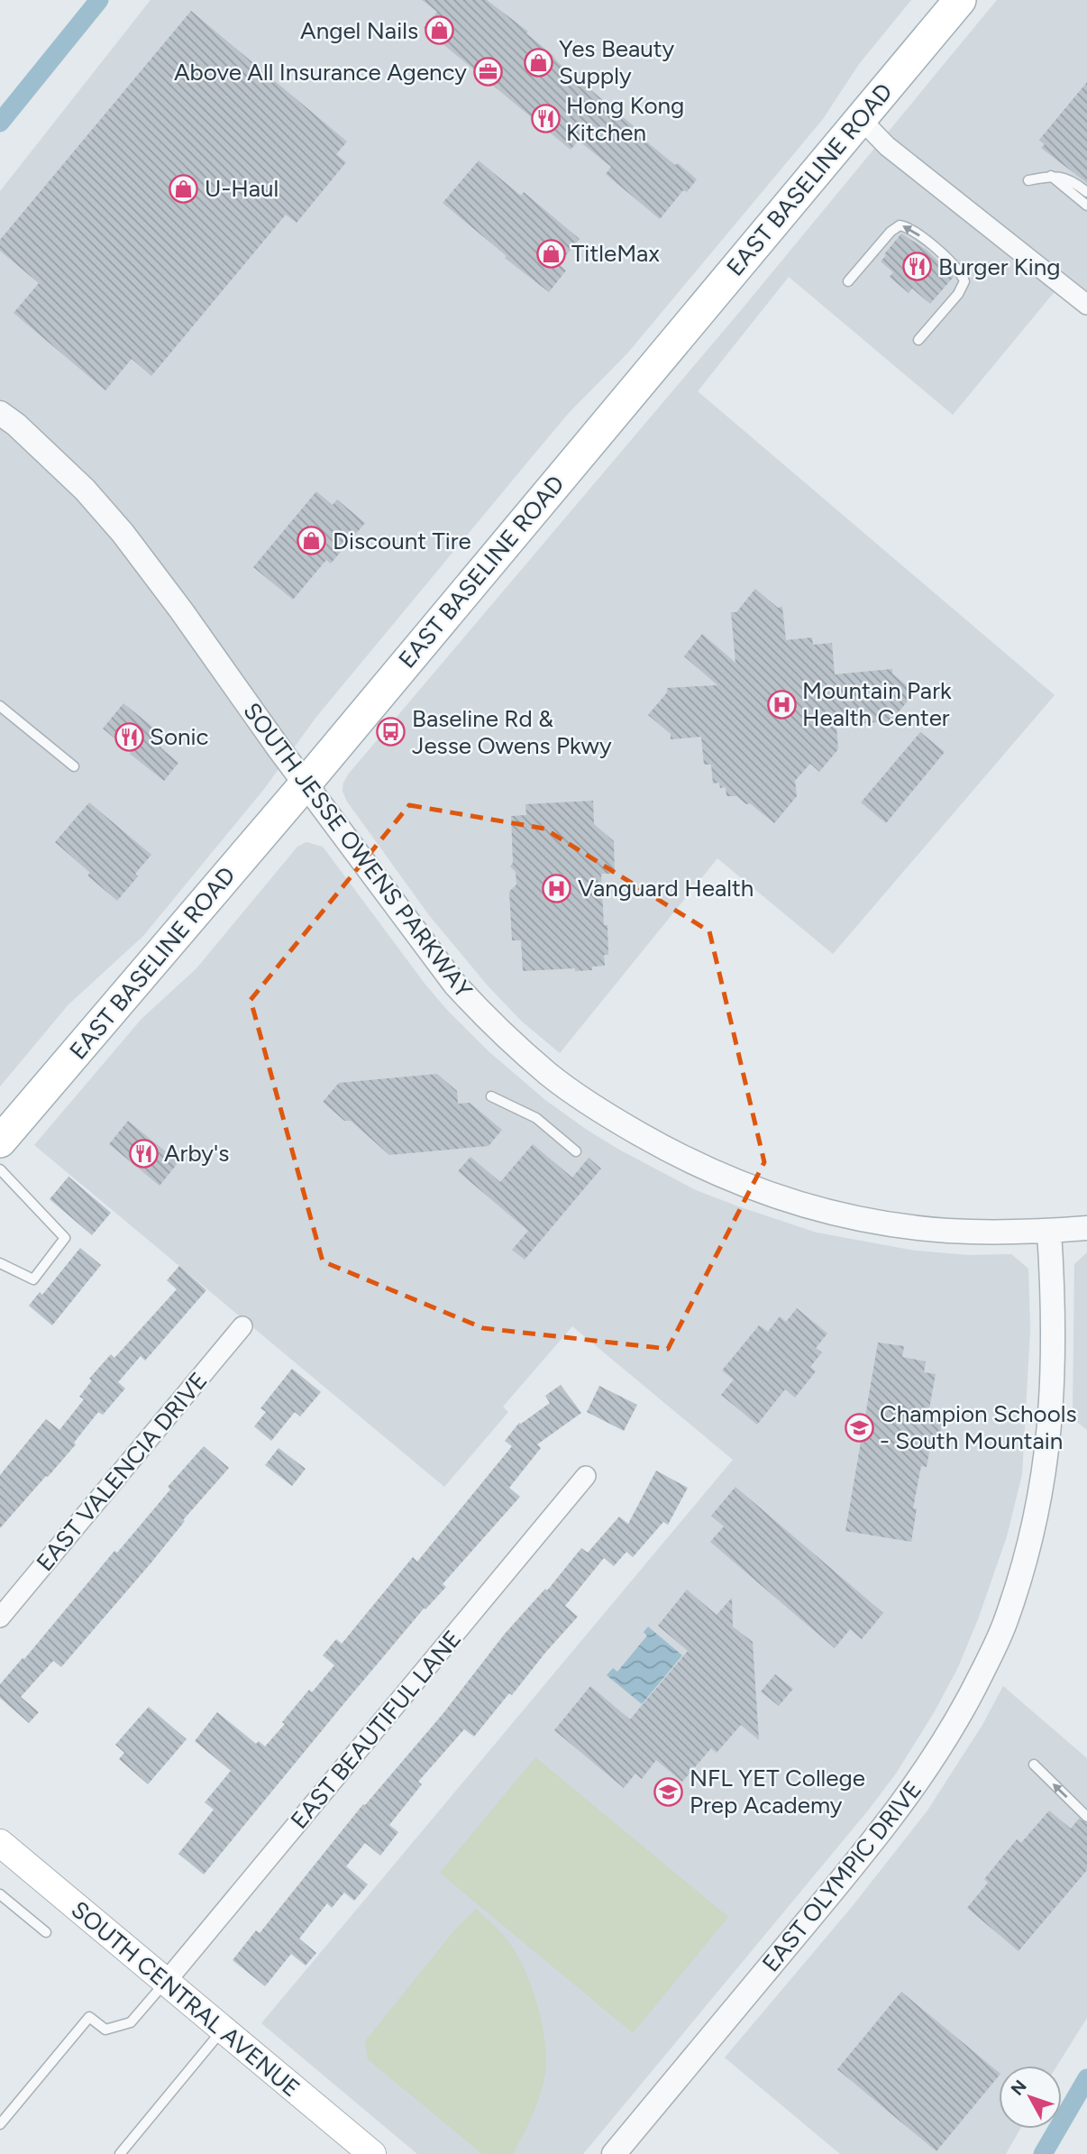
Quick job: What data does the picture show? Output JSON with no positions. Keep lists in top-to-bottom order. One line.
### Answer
{"streets":{"main road":["EAST BASELINE ROAD","SOUTH CENTRAL AVENUE"],"street":["SOUTH JESSE OWENS PARKWAY","EAST VALENCIA DRIVE","EAST BEAUTIFUL LANE","EAST OLYMPIC DRIVE"]},"crossings":[["EAST BASELINE ROAD","SOUTH JESSE OWENS PARKWAY"],["SOUTH JESSE OWENS PARKWAY","EAST OLYMPIC DRIVE"],["EAST BEAUTIFUL LANE","SOUTH CENTRAL AVENUE"]],"places":{"shop":["Angel Nails","Yes Beauty Supply","U-Haul","TitleMax","Discount Tire"],"office":["Above All Insurance Agency"],"restaurant":["Hong Kong Kitchen","Burger King","Sonic","Arby's"],"hospital":["Mountain Park Health Center","Vanguard Health"],"bus stop":["Baseline Rd & Jesse Owens Pkwy"],"school or university":["Champion Schools - South Mountain","NFL YET College Prep Academy"]},"north":"top left"}
